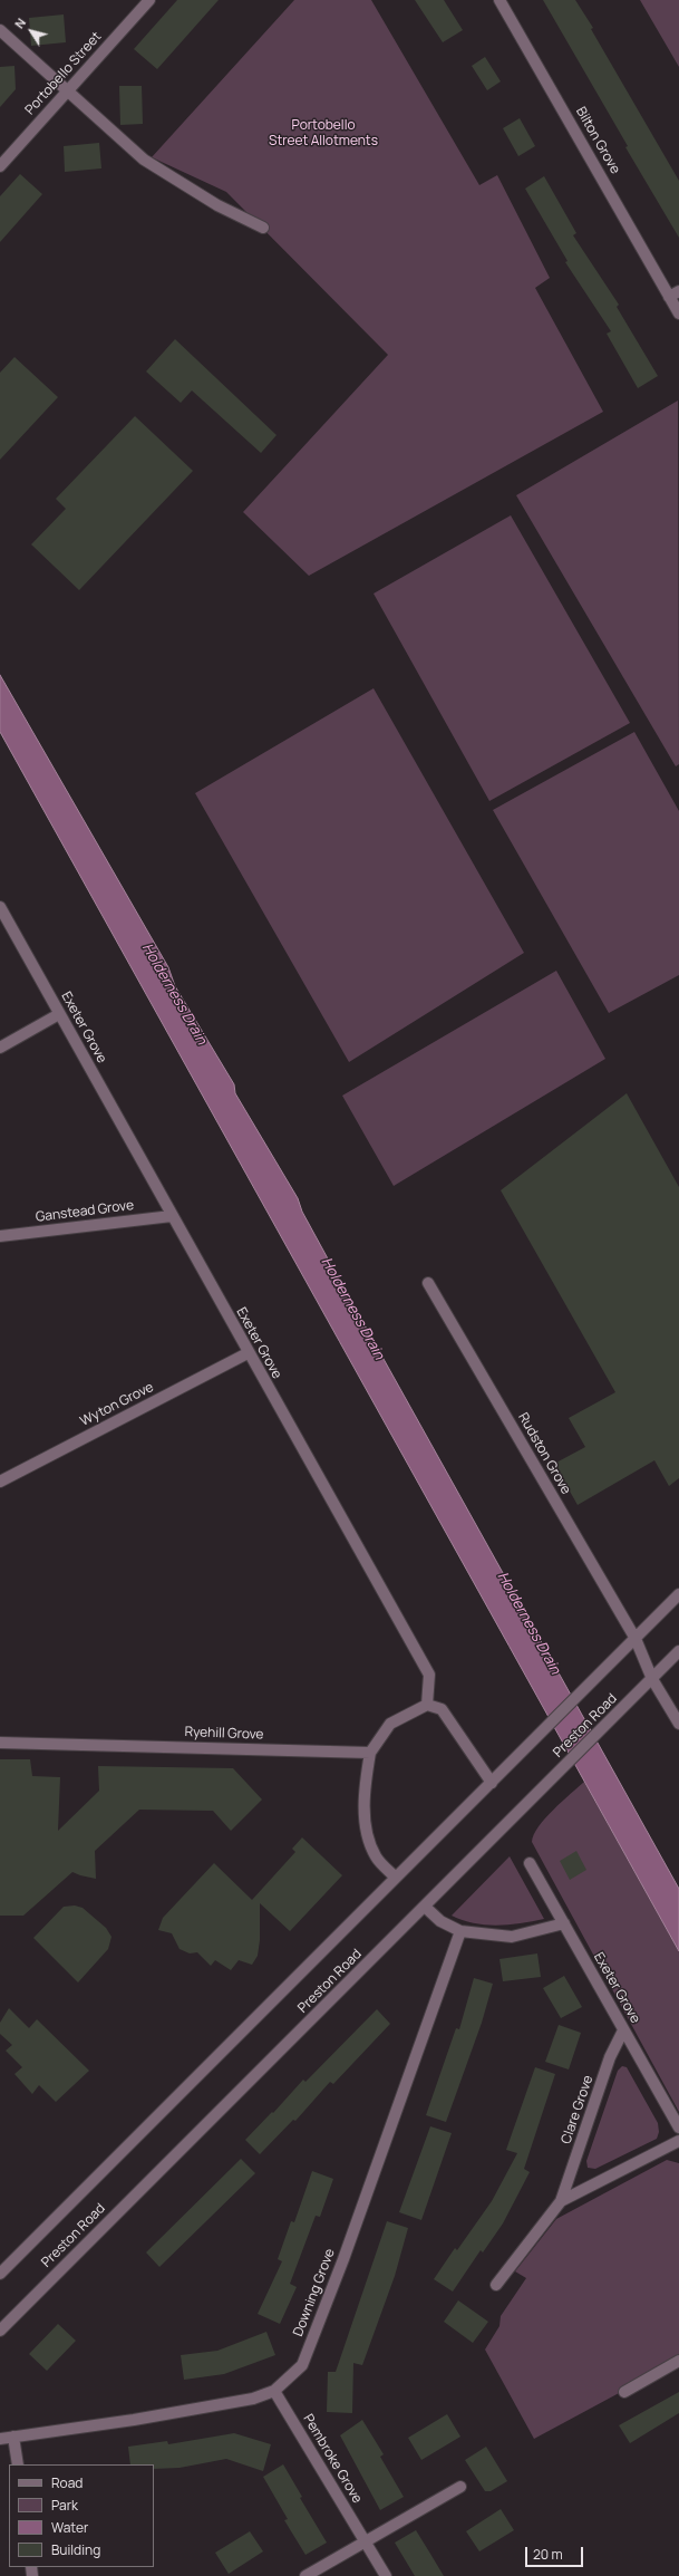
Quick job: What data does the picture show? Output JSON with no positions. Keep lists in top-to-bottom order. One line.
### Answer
{"streets":{"street":["Portobello Street","Bilton Grove","Exeter Grove","Ganstead Grove","Wyton Grove","Rudston Grove","Preston Road","Ryehill Grove","Clare Grove","Downing Grove","Pembroke Grove"]},"crossings":[["Exeter Grove","Ganstead Grove"],["Exeter Grove","Wyton Grove"],["Exeter Grove","Clare Grove"],["Rudston Grove","Preston Road"],["Downing Grove","Pembroke Grove"]],"water":["Holderness Drain"],"parks":["Portobello Street Allotments"],"legend":["Road","Park","Water","Building"],"scale_bar":"20 m","north":"top left"}
